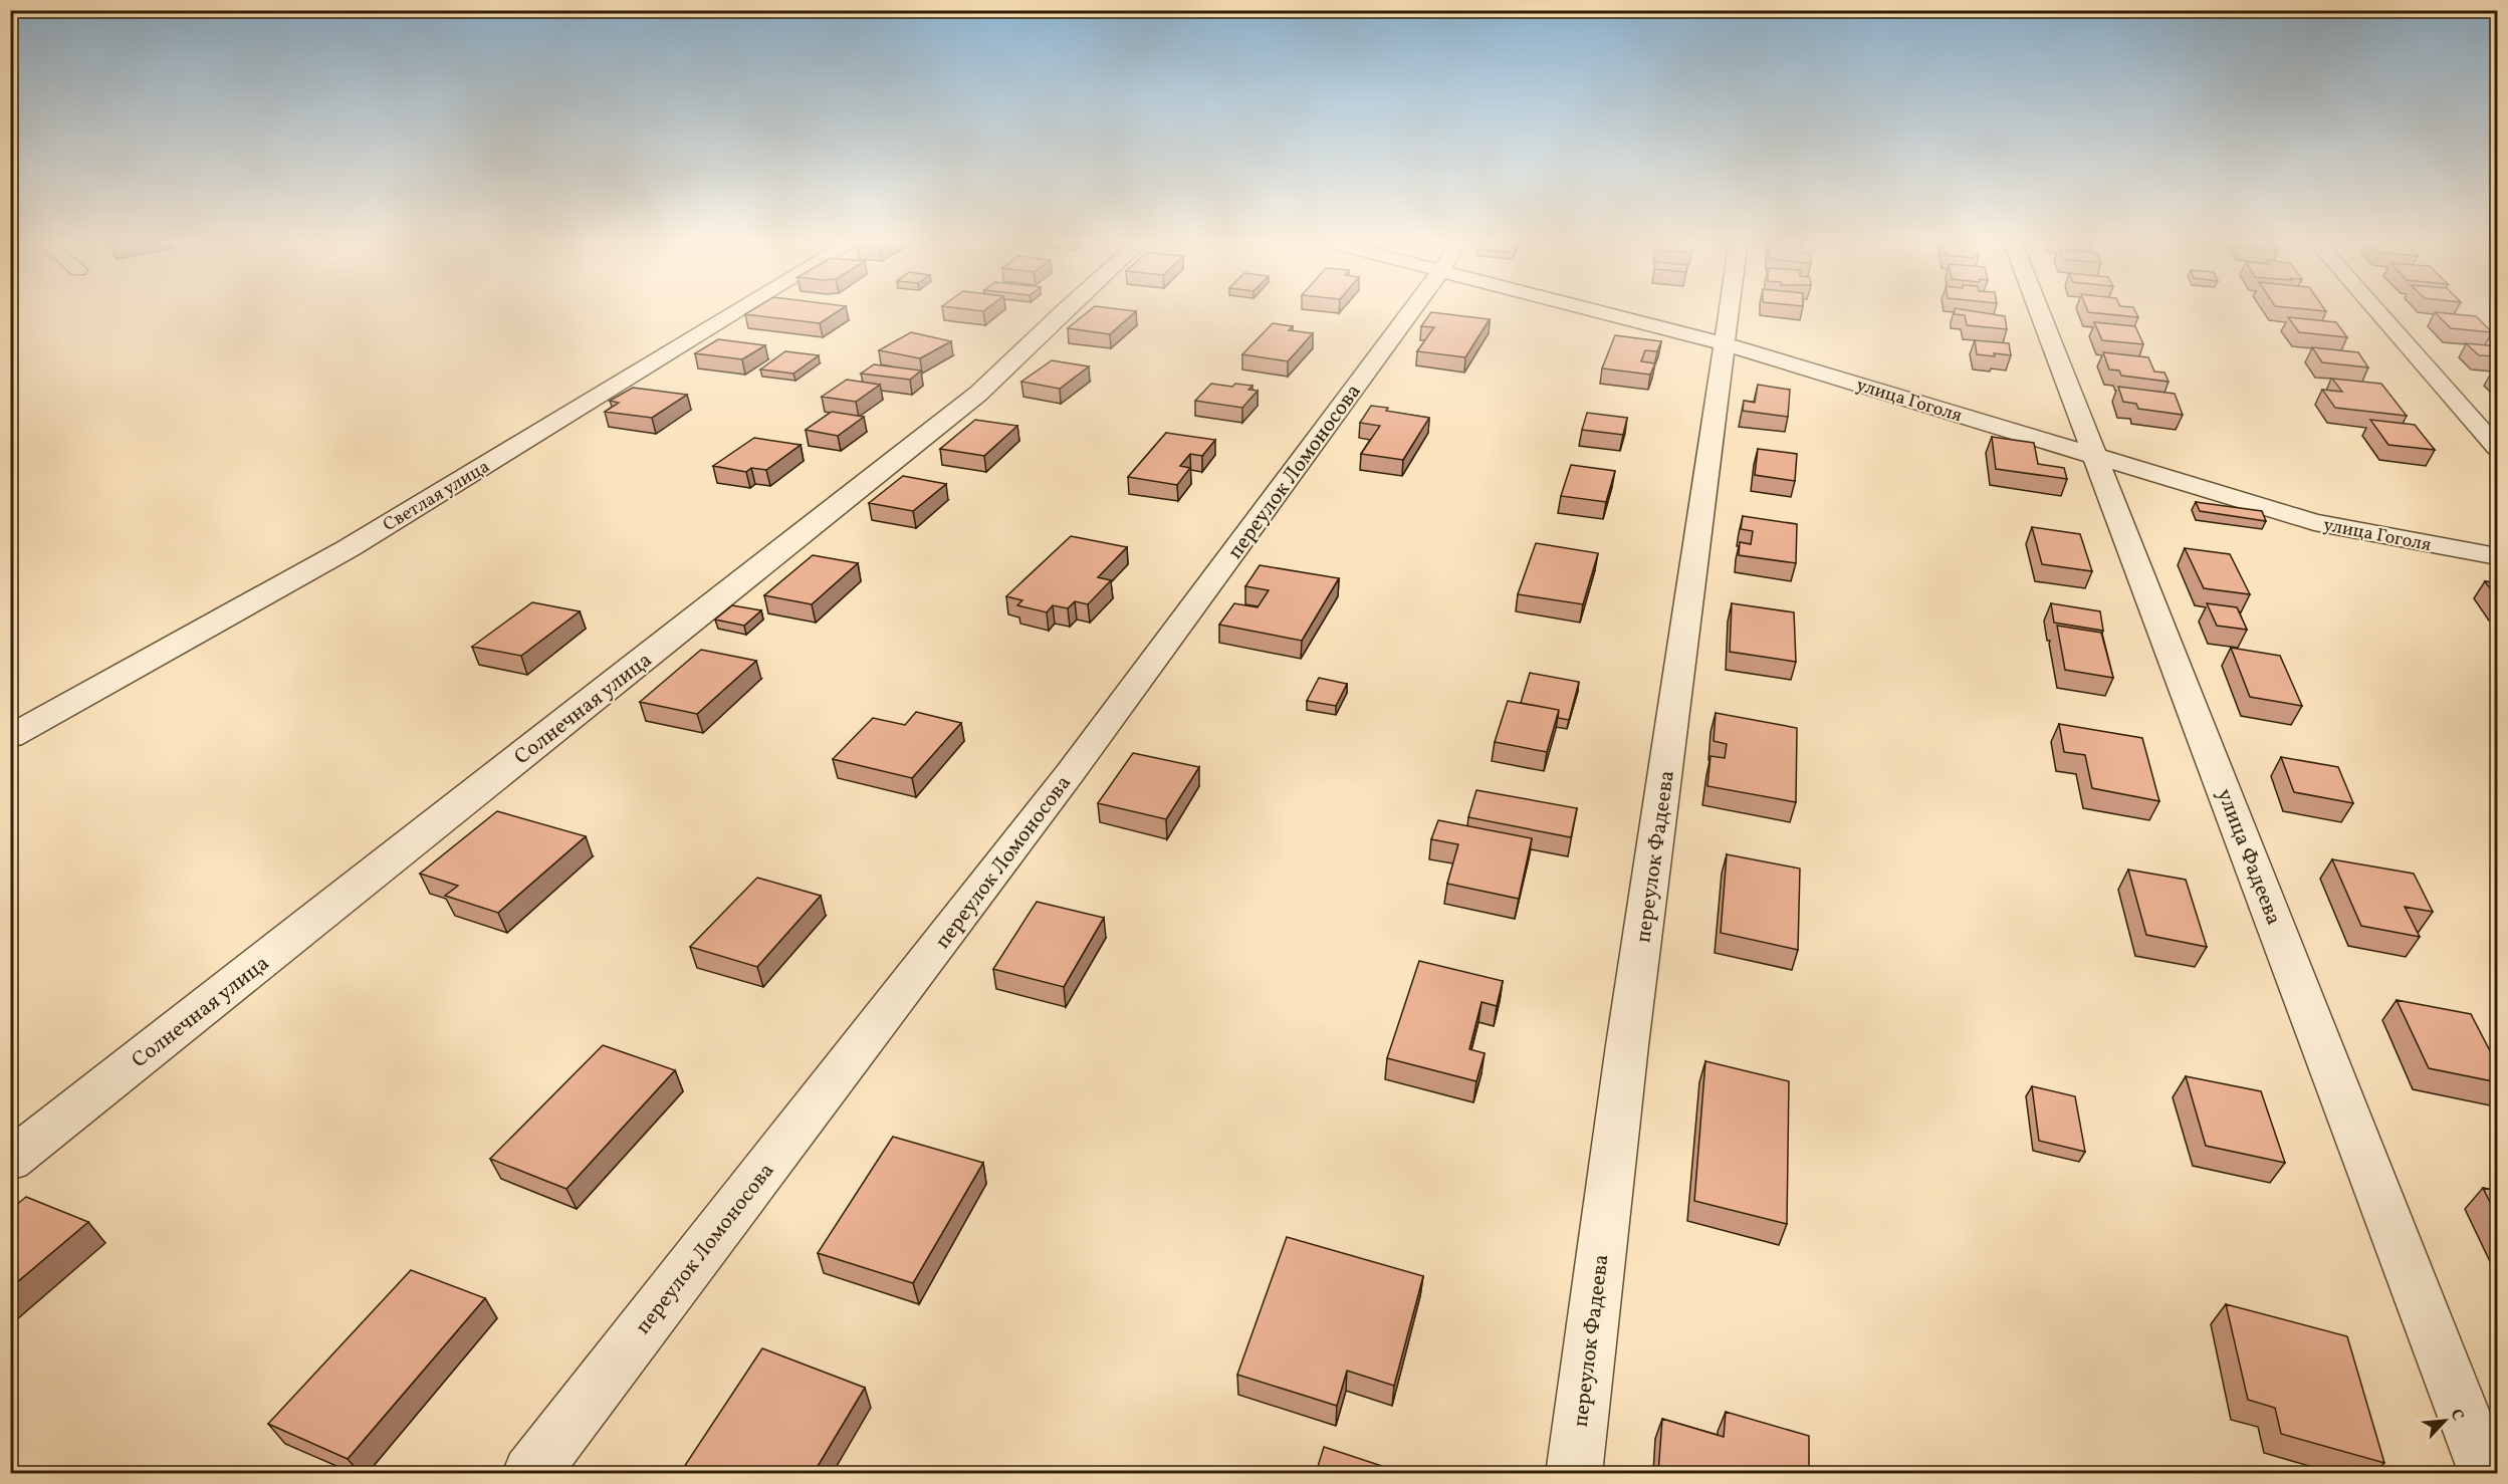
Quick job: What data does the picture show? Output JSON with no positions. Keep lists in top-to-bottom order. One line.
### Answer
{"streets":{"street":["улица Гоголя","переулок Ломоносова","Светлая улица","Солнечная улица","переулок Фадеева","улица Фадеева"]},"crossings":[["улица Гоголя","переулок Фадеева"],["улица Гоголя","улица Фадеева"]],"north":"top right"}
